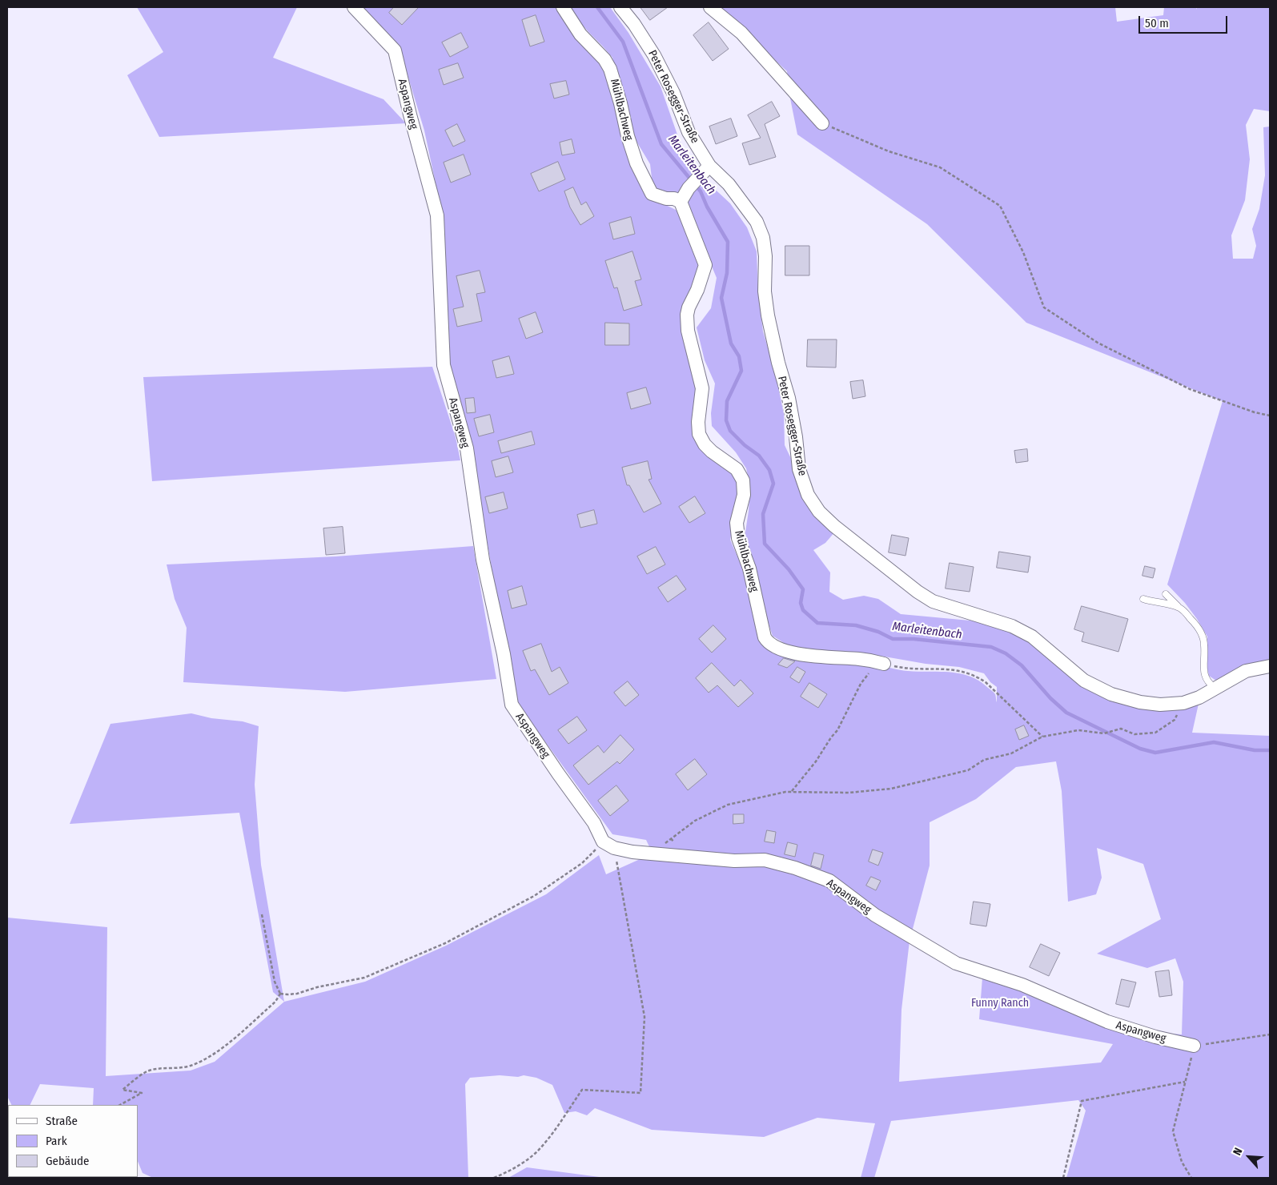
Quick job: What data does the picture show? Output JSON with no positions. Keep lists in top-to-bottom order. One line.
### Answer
{"streets":{"street":["Peter Rosegger-Straße","Aspangweg","Mühlbachweg"]},"water":["Marleitenbach"],"parks":["Funny Ranch"],"legend":["Straße","Park","Gebäude"],"scale_bar":"50 m","north":"top left"}
